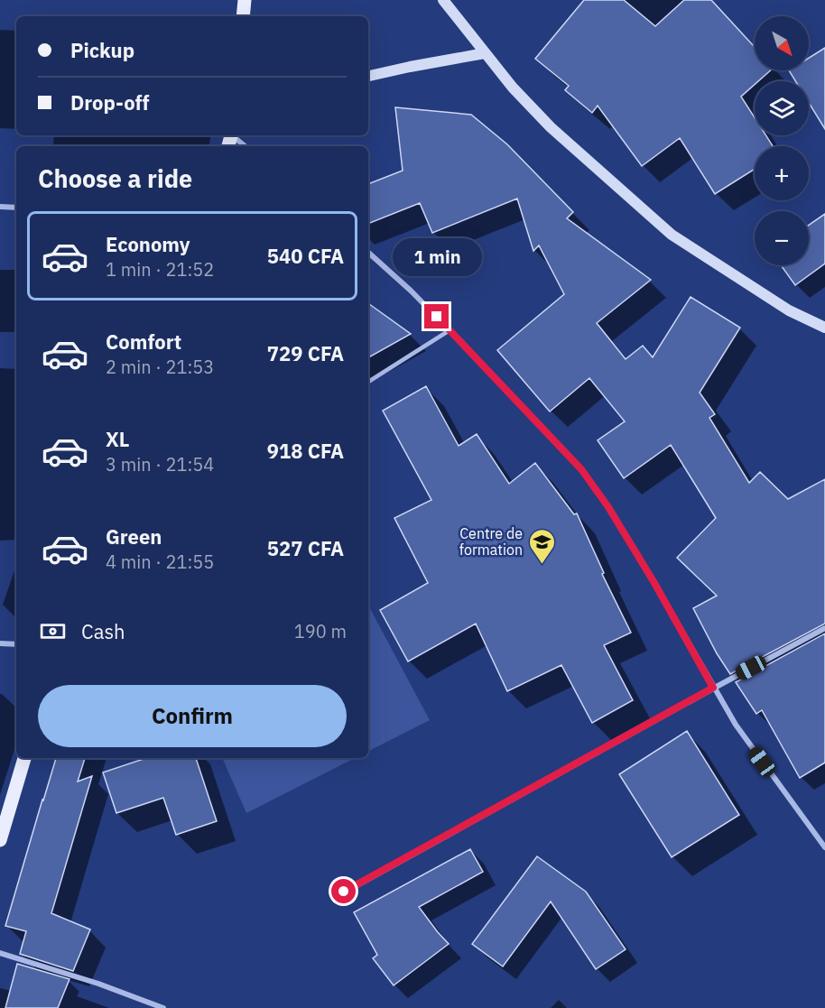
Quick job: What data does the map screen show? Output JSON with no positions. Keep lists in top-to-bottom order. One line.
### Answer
{"places":{"school or university":["Centre de formation"]},"north":"bottom right","page":{"map_buttons":["+","−"],"banner":["Pickup","Drop-off"],"heading":"Choose a ride","list":[{"name":"Economy","note":"1 min · 21:52","value":"540 CFA"},{"name":"Comfort","note":"2 min · 21:53","value":"729 CFA"},{"name":"XL","note":"3 min · 21:54","value":"918 CFA"},{"name":"Green","note":"4 min · 21:55","value":"527 CFA"}],"bubble":"1 min","pay":["Cash","190 m"],"buttons":"Confirm"}}
